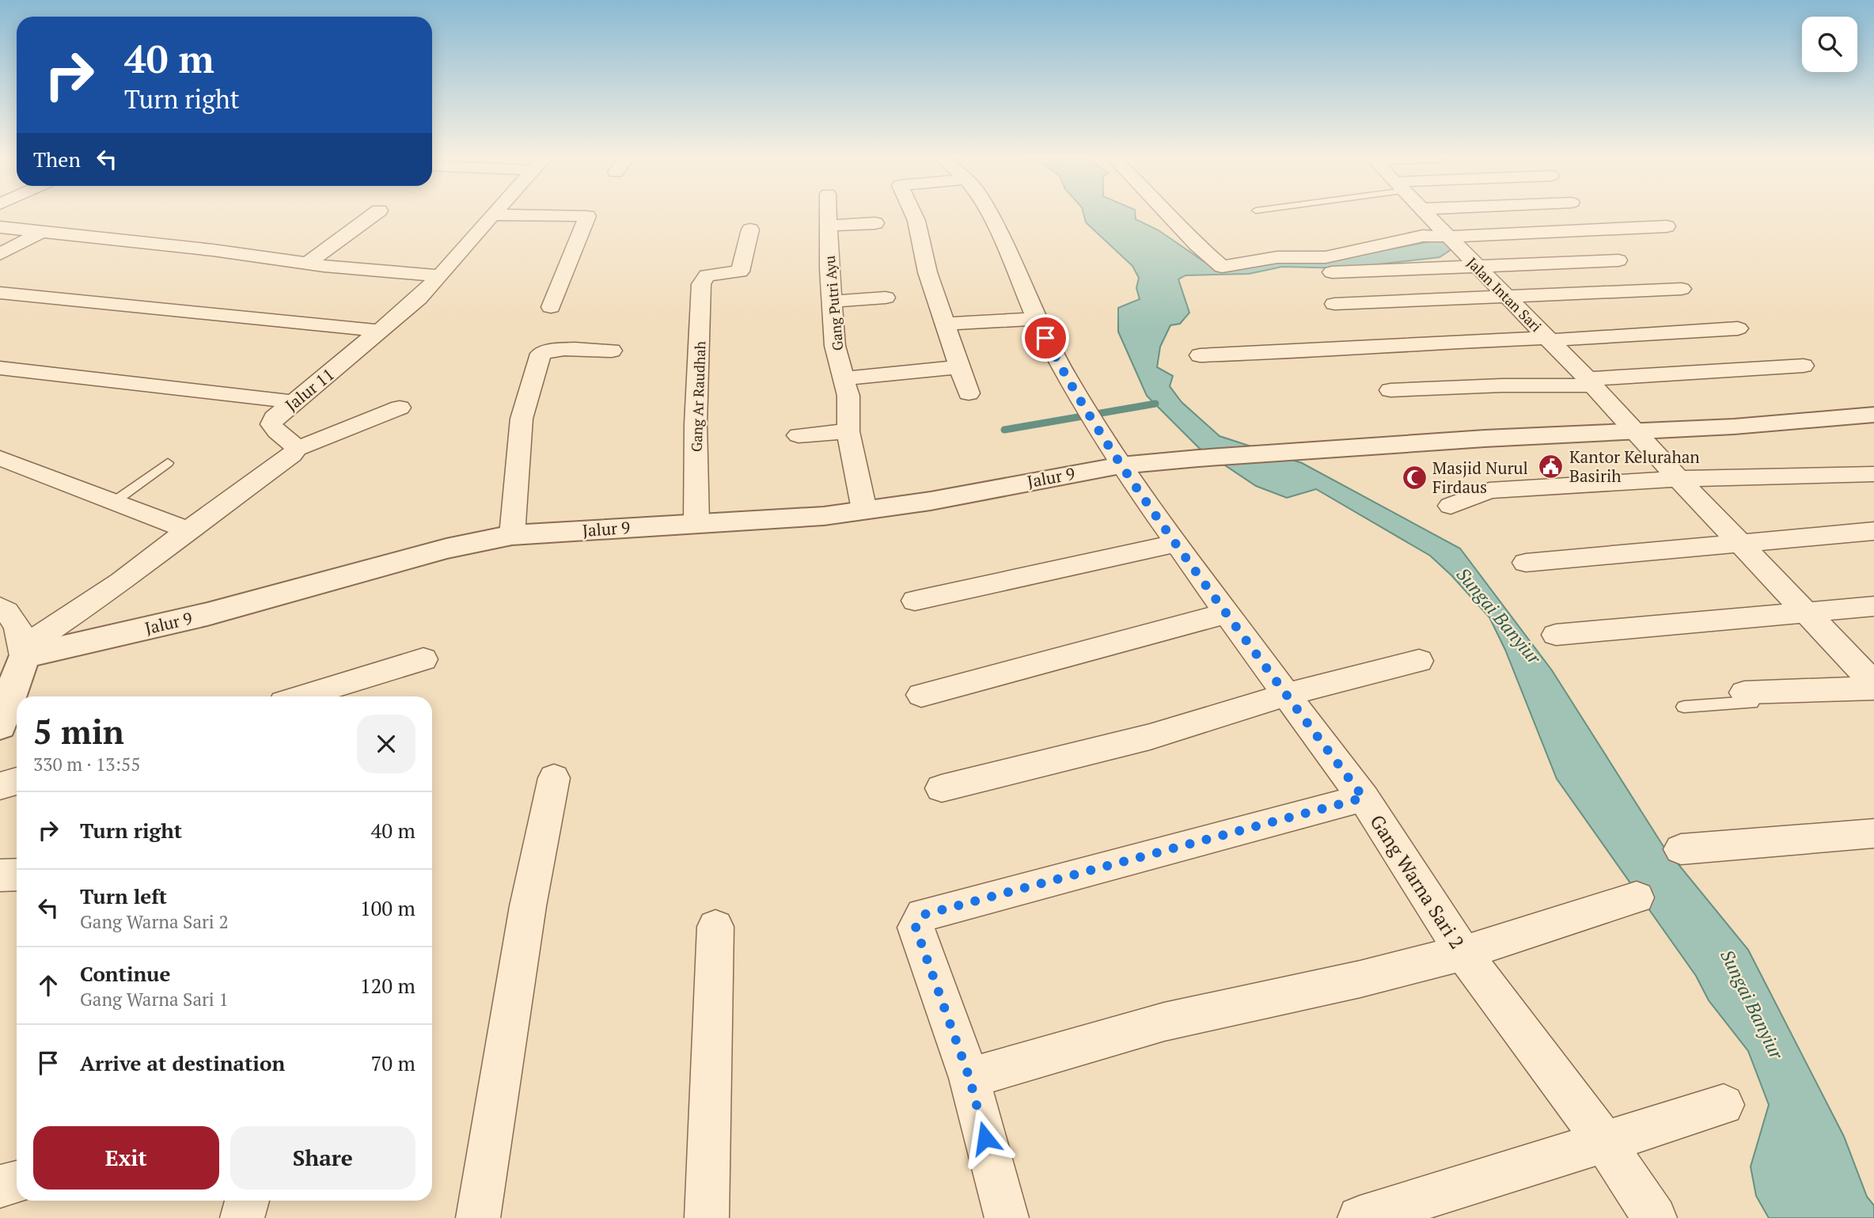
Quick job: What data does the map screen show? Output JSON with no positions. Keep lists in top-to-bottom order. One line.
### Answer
{"streets":{"street":["Jalan Intan Sari","Gang Putri Ayu","Jalur 11","Gang Ar Raudhah","Jalur 9","Gang Warna Sari 2"]},"crossings":[["Jalan Intan Sari","Jalur 9"],["Gang Putri Ayu","Jalur 9"],["Gang Ar Raudhah","Jalur 9"],["Jalur 9","Gang Warna Sari 2"]],"water":["Sungai Banyiur"],"places":{"public building":["Kantor Kelurahan Basirih"],"mosque":["Masjid Nurul Firdaus"]},"page":{"turn":["40 m","Turn right"],"then":"Then","heading":["5 min","330 m · 13:55"],"list":[{"name":"Turn right","value":"40 m"},{"name":"Turn left","note":"Gang Warna Sari 2","value":"100 m"},{"name":"Continue","note":"Gang Warna Sari 1","value":"120 m"},{"name":"Arrive at destination","value":"70 m"}],"buttons":["Exit","Share"]}}
